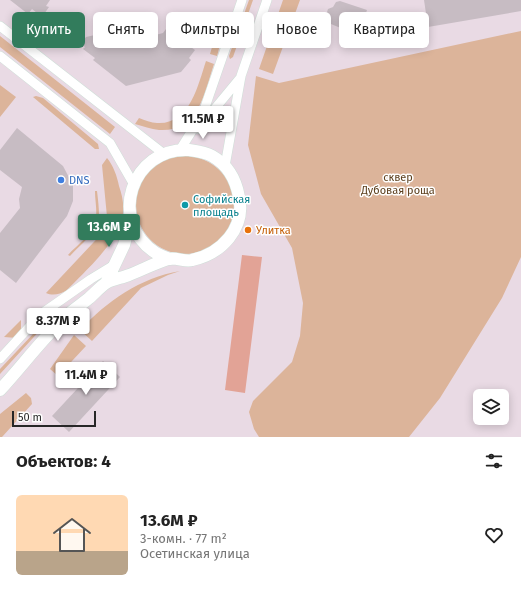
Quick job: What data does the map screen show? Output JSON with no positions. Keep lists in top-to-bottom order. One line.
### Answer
{"parks":["сквер Дубовая роща"],"places":["DNS","Софийская площадь","Улитка"],"scale_bar":"50 m","page":{"chip":["Купить","Снять","Фильтры","Новое","Квартира"],"price":["11.5M ₽","13.6M ₽","8.37M ₽","11.4M ₽"],"scale":"50 m","heading":"Объектов: 4","list":[{"name":"13.6M ₽","note":"3-комн. · 77 m² · Осетинская улица"}]}}
